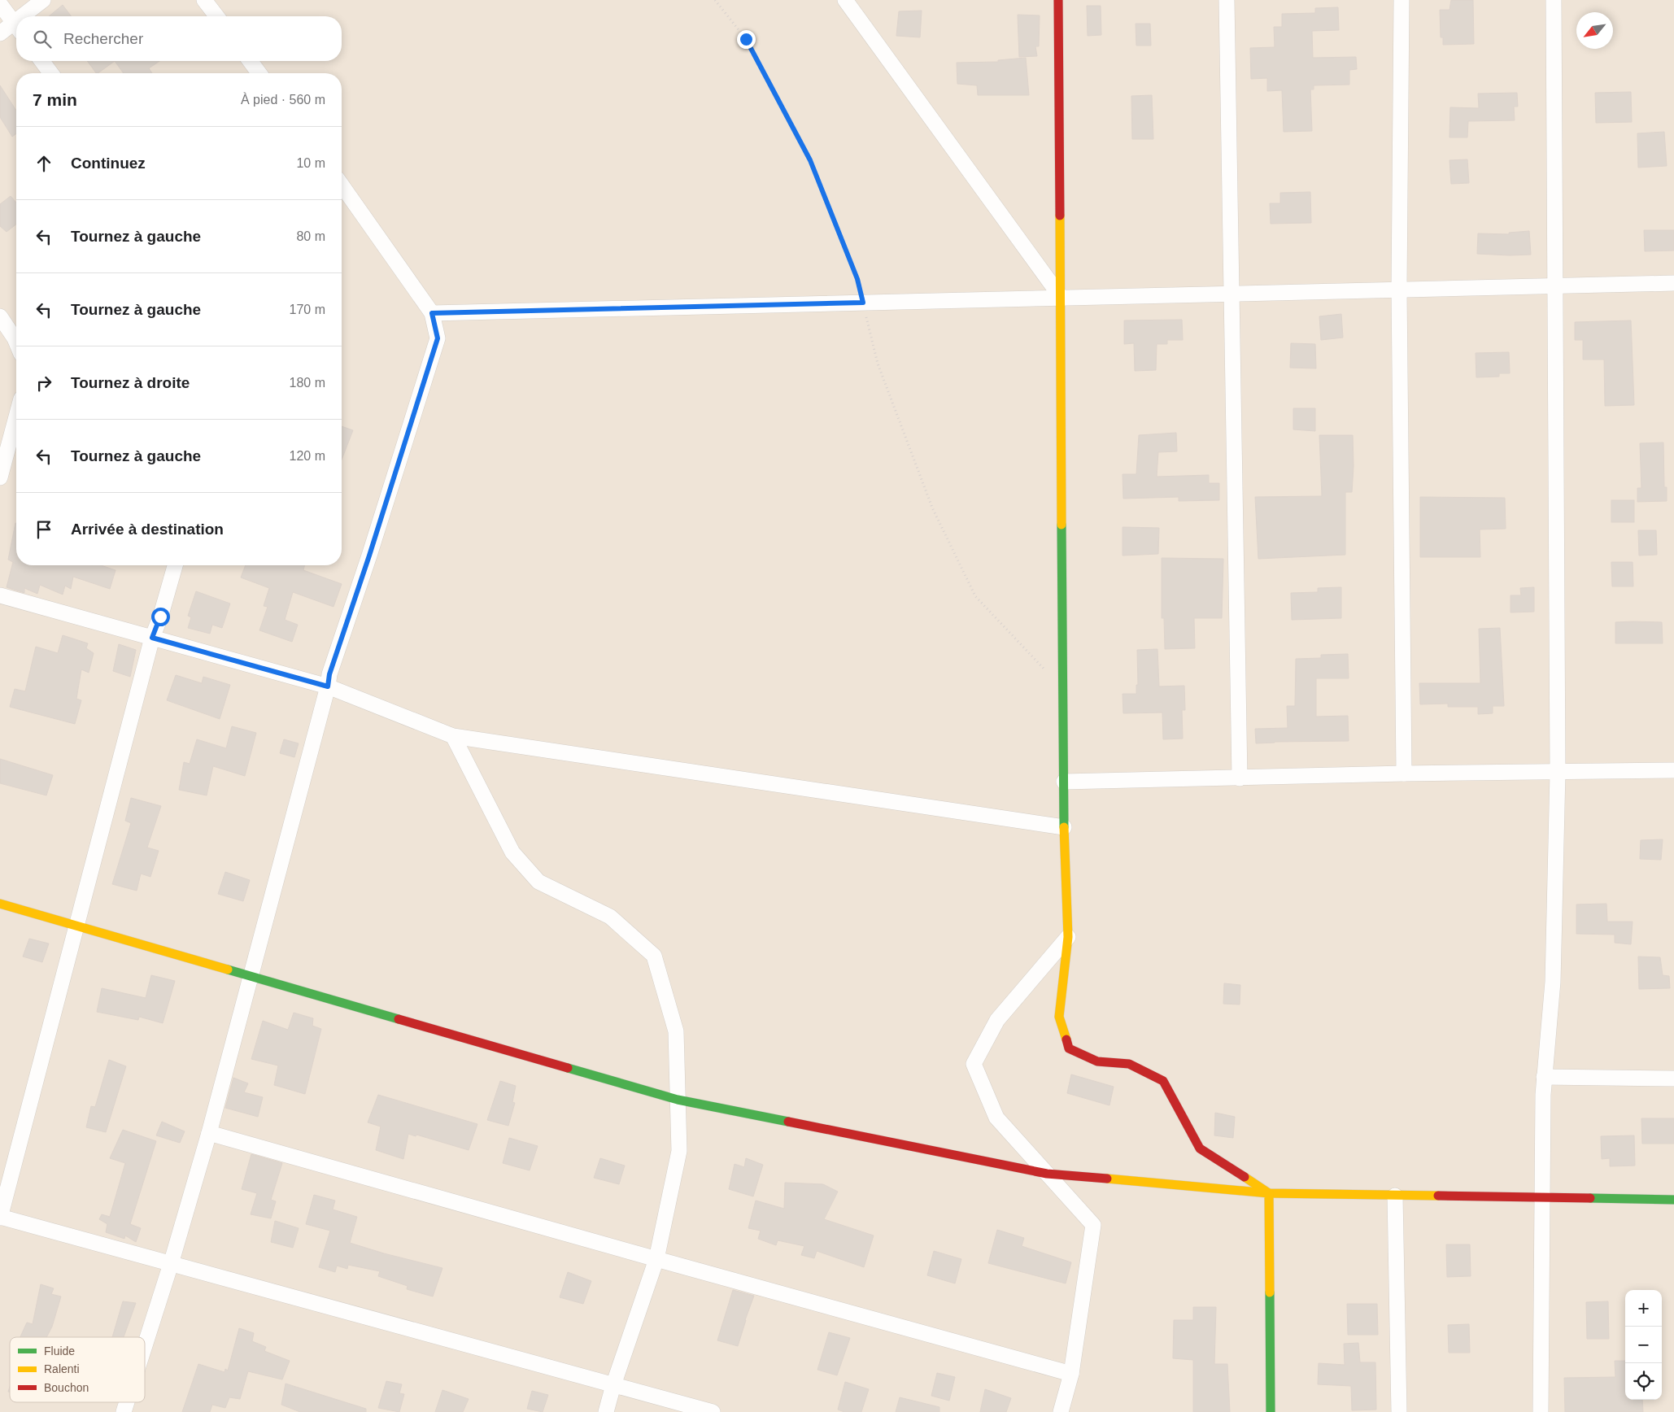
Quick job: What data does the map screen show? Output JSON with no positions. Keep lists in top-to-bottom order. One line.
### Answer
{"legend":["Fluide","Ralenti","Bouchon"],"north":"bottom left","page":{"search":"Rechercher","heading":["7 min","À pied · 560 m"],"list":[["Continuez","10 m"],["Tournez à gauche","80 m"],["Tournez à gauche","170 m"],["Tournez à droite","180 m"],["Tournez à gauche","120 m"],"Arrivée à destination"],"map_buttons":["+","−"]}}
